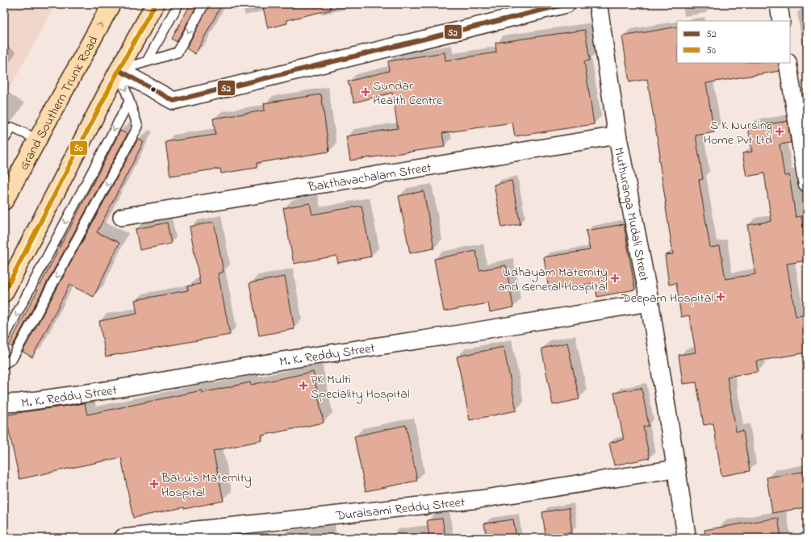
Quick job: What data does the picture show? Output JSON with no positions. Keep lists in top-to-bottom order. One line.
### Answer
{"streets":{"main road":["Grand Southern Trunk Road"],"street":["Bakthavachalam Street","Muthuranga Mudali Street","M. K. Reddy Street","Duraisami Reddy Street"]},"crossings":[["Bakthavachalam Street","Muthuranga Mudali Street"],["Muthuranga Mudali Street","M. K. Reddy Street"],["Muthuranga Mudali Street","Duraisami Reddy Street"]],"places":{"health":["Sundar Health Centre","S K Nursing Home Pvt Ltd","Udhayam Maternity and General Hospital","Deepam Hospital","PK Multi Speciality Hospital","Babu's Maternity Hospital"]},"lines":["transit line 52","transit line 50"],"legend":["52","50"]}
